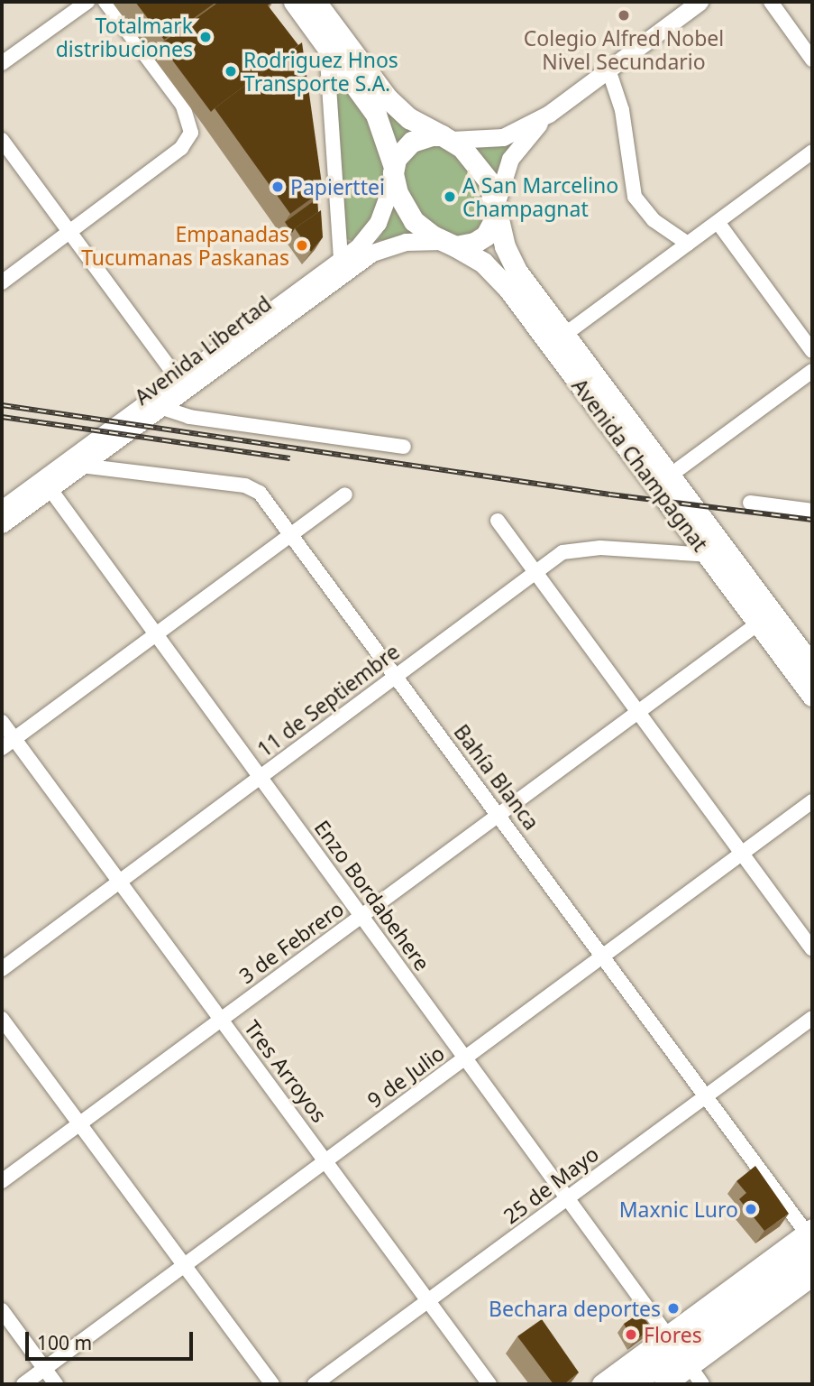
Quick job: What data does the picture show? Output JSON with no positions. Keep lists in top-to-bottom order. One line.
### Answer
{"streets":{"highway":["Avenida Champagnat"],"main road":["Avenida Libertad"],"street":["11 de Septiembre","Bahía Blanca","Enzo Bordabehere","3 de Febrero","Tres Arroyos","9 de Julio","25 de Mayo"]},"crossings":[["Avenida Libertad","Avenida Champagnat"],["Avenida Libertad","Bahía Blanca"],["Avenida Libertad","Enzo Bordabehere"],["Avenida Champagnat","11 de Septiembre"],["Avenida Champagnat","3 de Febrero"],["11 de Septiembre","Bahía Blanca"],["11 de Septiembre","Enzo Bordabehere"],["11 de Septiembre","Tres Arroyos"],["Bahía Blanca","3 de Febrero"],["Bahía Blanca","9 de Julio"],["Bahía Blanca","25 de Mayo"],["Enzo Bordabehere","3 de Febrero"],["Enzo Bordabehere","9 de Julio"],["Enzo Bordabehere","25 de Mayo"],["3 de Febrero","Tres Arroyos"],["Tres Arroyos","9 de Julio"],["Tres Arroyos","25 de Mayo"]],"places":["Colegio Alfred Nobel Nivel Secundario","Totalmark distribuciones","Rodriguez Hnos Transporte S.A.","Papierttei","A San Marcelino Champagnat","Empanadas Tucumanas Paskanas","Maxnic Luro","Bechara deportes","Flores"],"scale_bar":"100 m"}
